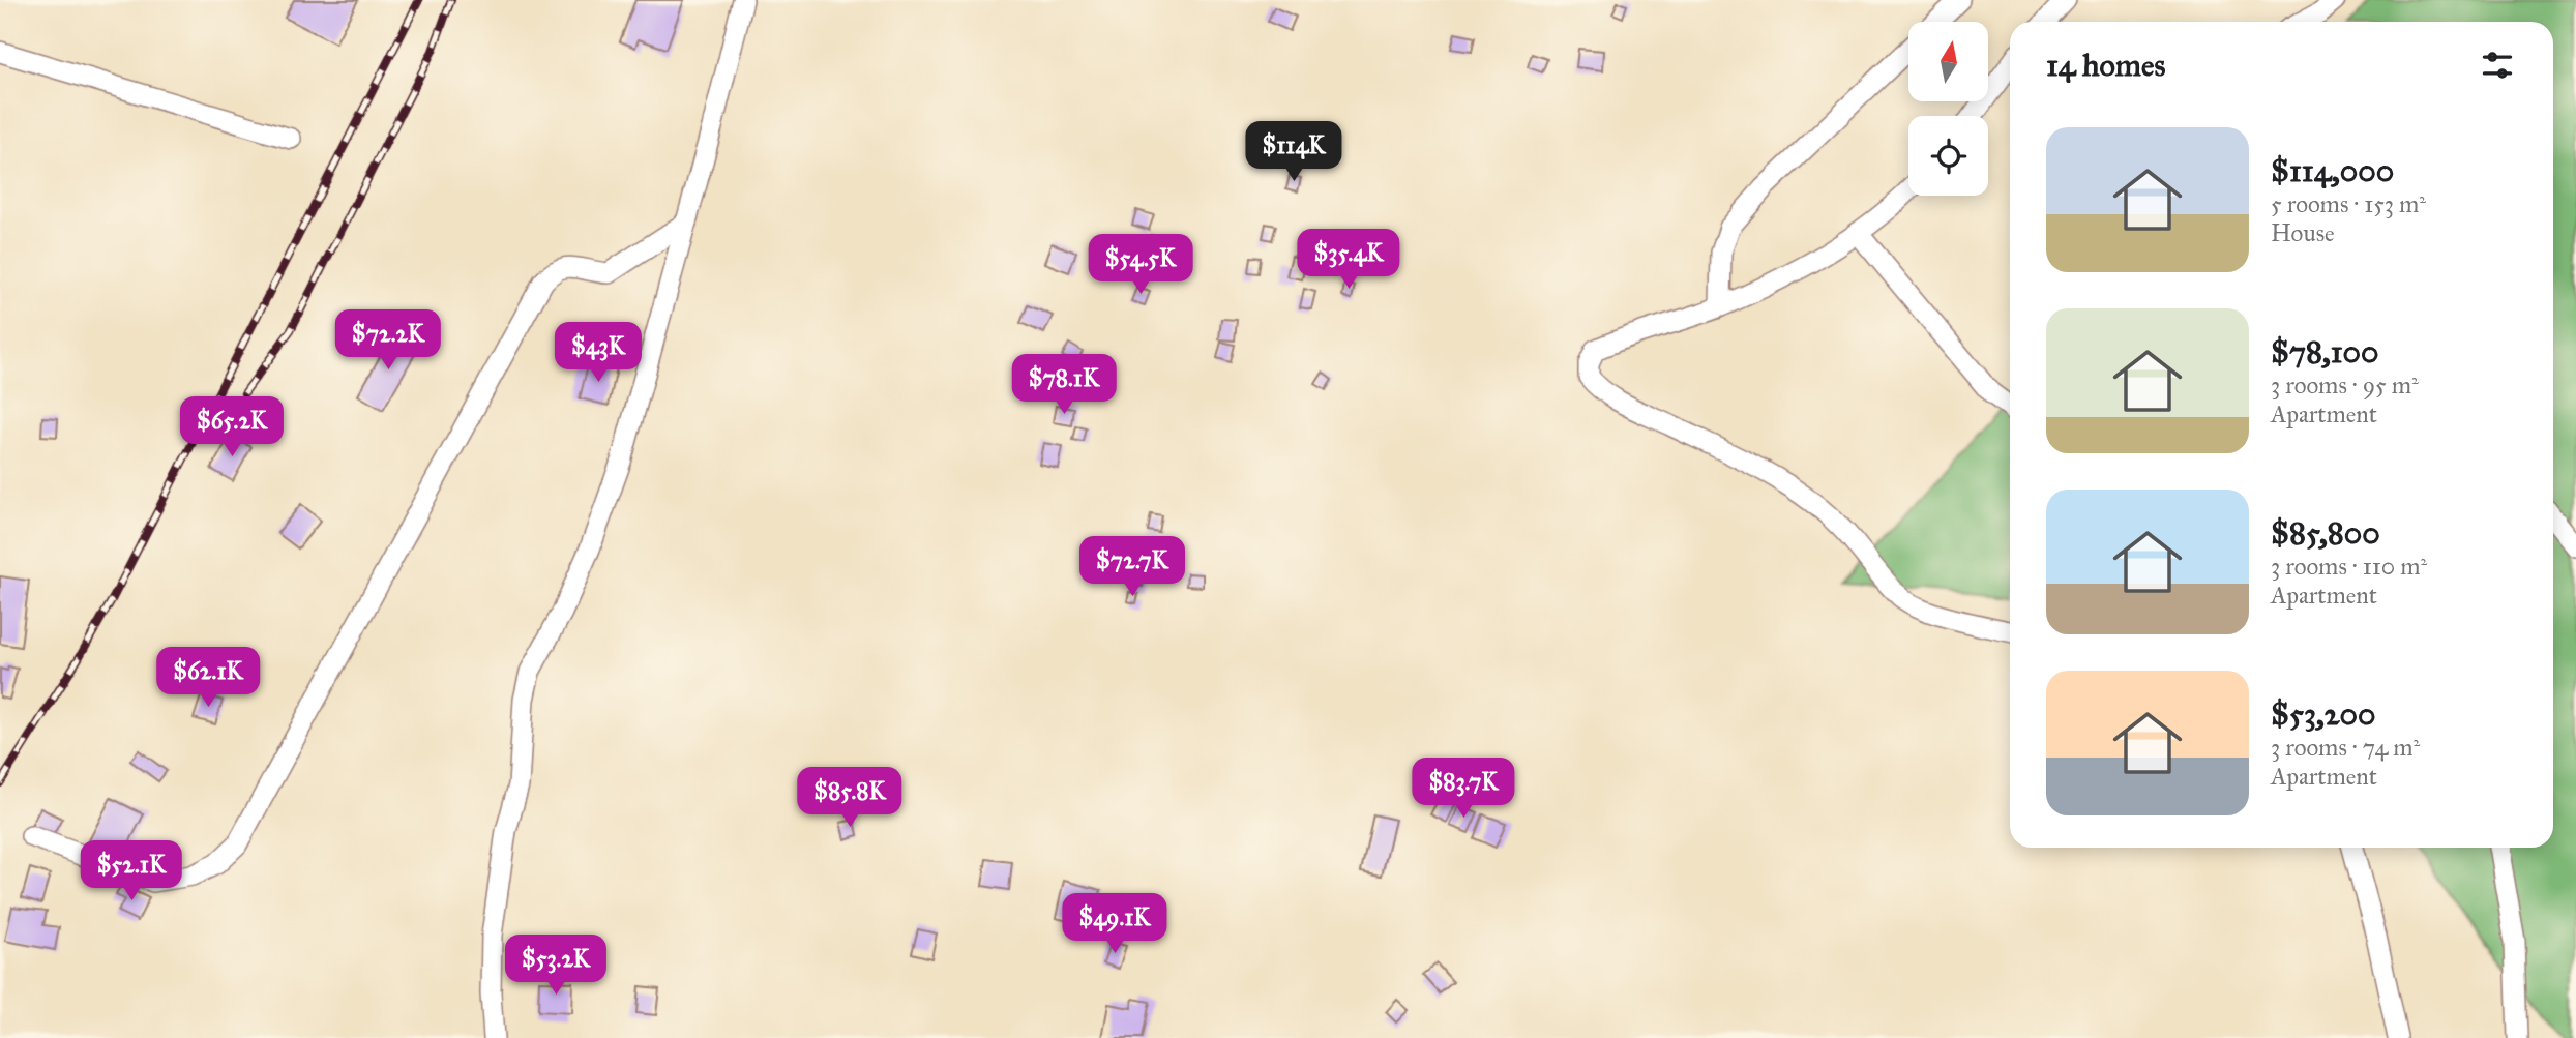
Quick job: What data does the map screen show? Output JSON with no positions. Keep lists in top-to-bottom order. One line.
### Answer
{"north":"top","page":{"heading":"14 homes","list":[{"name":"$114,000","note":"5 rooms · 153 m² · House"},{"name":"$78,100","note":"3 rooms · 95 m² · Apartment"},{"name":"$85,800","note":"3 rooms · 110 m² · Apartment"},{"name":"$53,200","note":"3 rooms · 74 m² · Apartment"}],"price":["$114K","$35.4K","$54.5K","$72.2K","$43K","$78.1K","$65.2K","$72.7K","$62.1K","$83.7K","$85.8K","$52.1K","$49.1K","$53.2K"]}}
